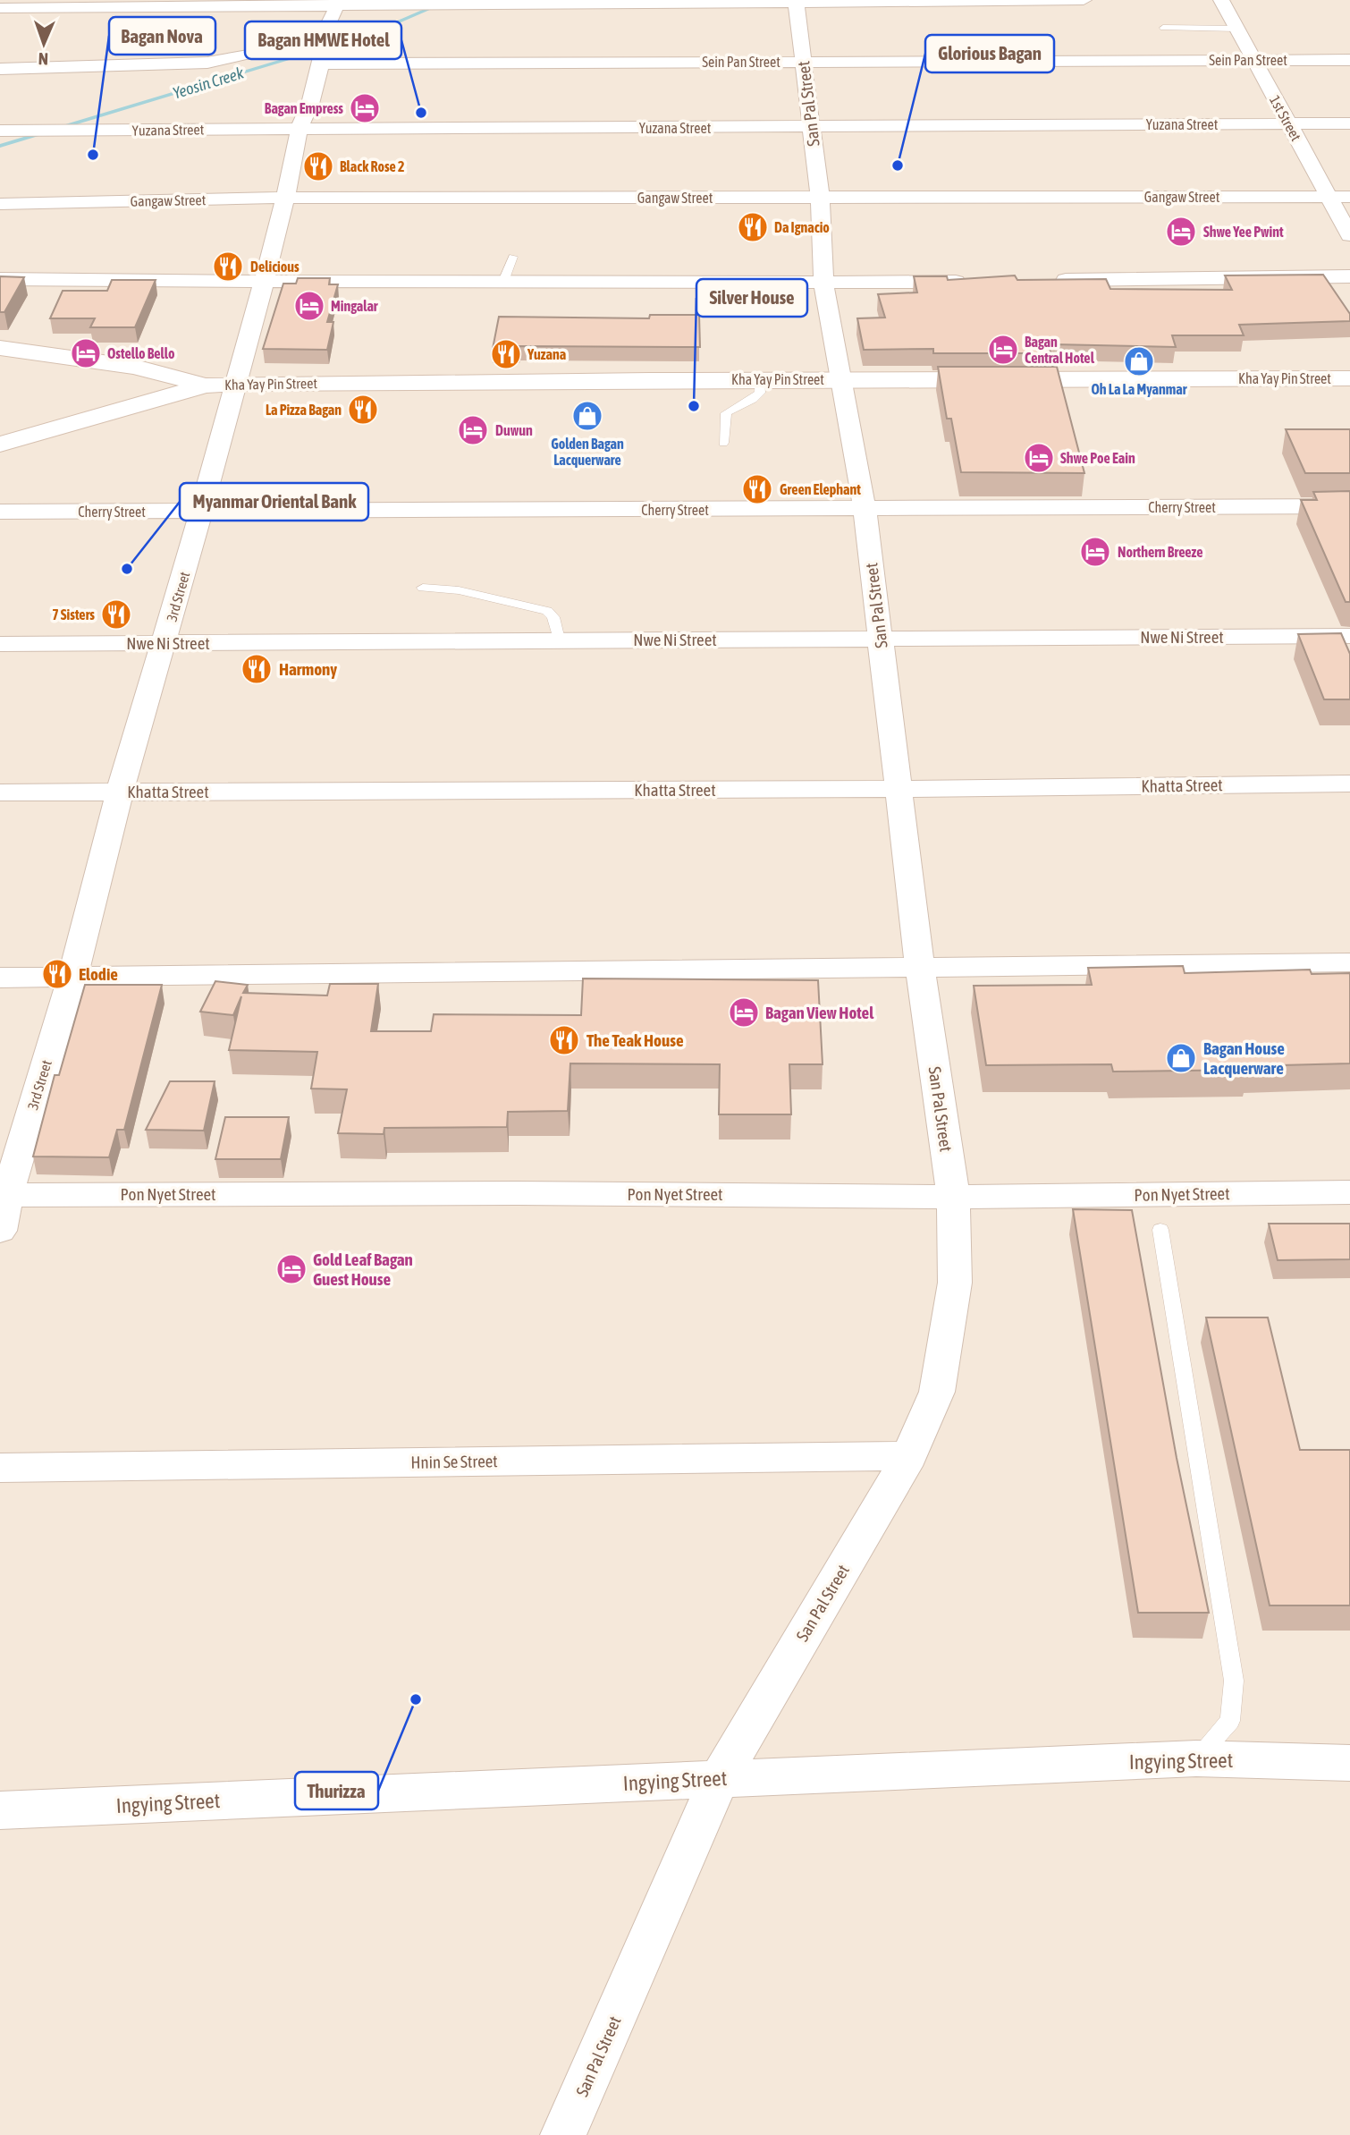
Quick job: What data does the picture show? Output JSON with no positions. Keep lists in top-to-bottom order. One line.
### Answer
{"streets":{"street":["Sein Pan Street","San Pal Street","1st Street","Yuzana Street","Gangaw Street","Kha Yay Pin Street","Cherry Street","3rd Street","Nwe Ni Street","Khatta Street","Pon Nyet Street","Hnin Se Street","Ingying Street"]},"crossings":[["Sein Pan Street","San Pal Street"],["Sein Pan Street","1st Street"],["Sein Pan Street","3rd Street"],["San Pal Street","Yuzana Street"],["San Pal Street","Gangaw Street"],["San Pal Street","Kha Yay Pin Street"],["San Pal Street","Cherry Street"],["San Pal Street","Nwe Ni Street"],["San Pal Street","Khatta Street"],["San Pal Street","Pon Nyet Street"],["San Pal Street","Hnin Se Street"],["San Pal Street","Ingying Street"],["1st Street","Yuzana Street"],["1st Street","Gangaw Street"],["Yuzana Street","3rd Street"],["Gangaw Street","3rd Street"],["Kha Yay Pin Street","3rd Street"],["Cherry Street","3rd Street"],["3rd Street","Nwe Ni Street"],["3rd Street","Khatta Street"],["3rd Street","Pon Nyet Street"]],"water":["Yeosin Creek"],"places":{"hotel":["Bagan Empress","Shwe Yee Pwint","Mingalar","Bagan Central Hotel","Ostello Bello","Duwun","Shwe Poe Eain","Northern Breeze","Bagan View Hotel","Gold Leaf Bagan Guest House"],"other":["Bagan HMWE Hotel","Bagan Nova","Glorious Bagan","Silver House","Myanmar Oriental Bank","Thurizza"],"restaurant":["Black Rose 2","Da Ignacio","Delicious","Yuzana","La Pizza Bagan","Green Elephant","7 Sisters","Harmony","Elodie","The Teak House"],"shop":["Oh La La Myanmar","Golden Bagan Lacquerware","Bagan House Lacquerware"]},"north":"bottom"}
